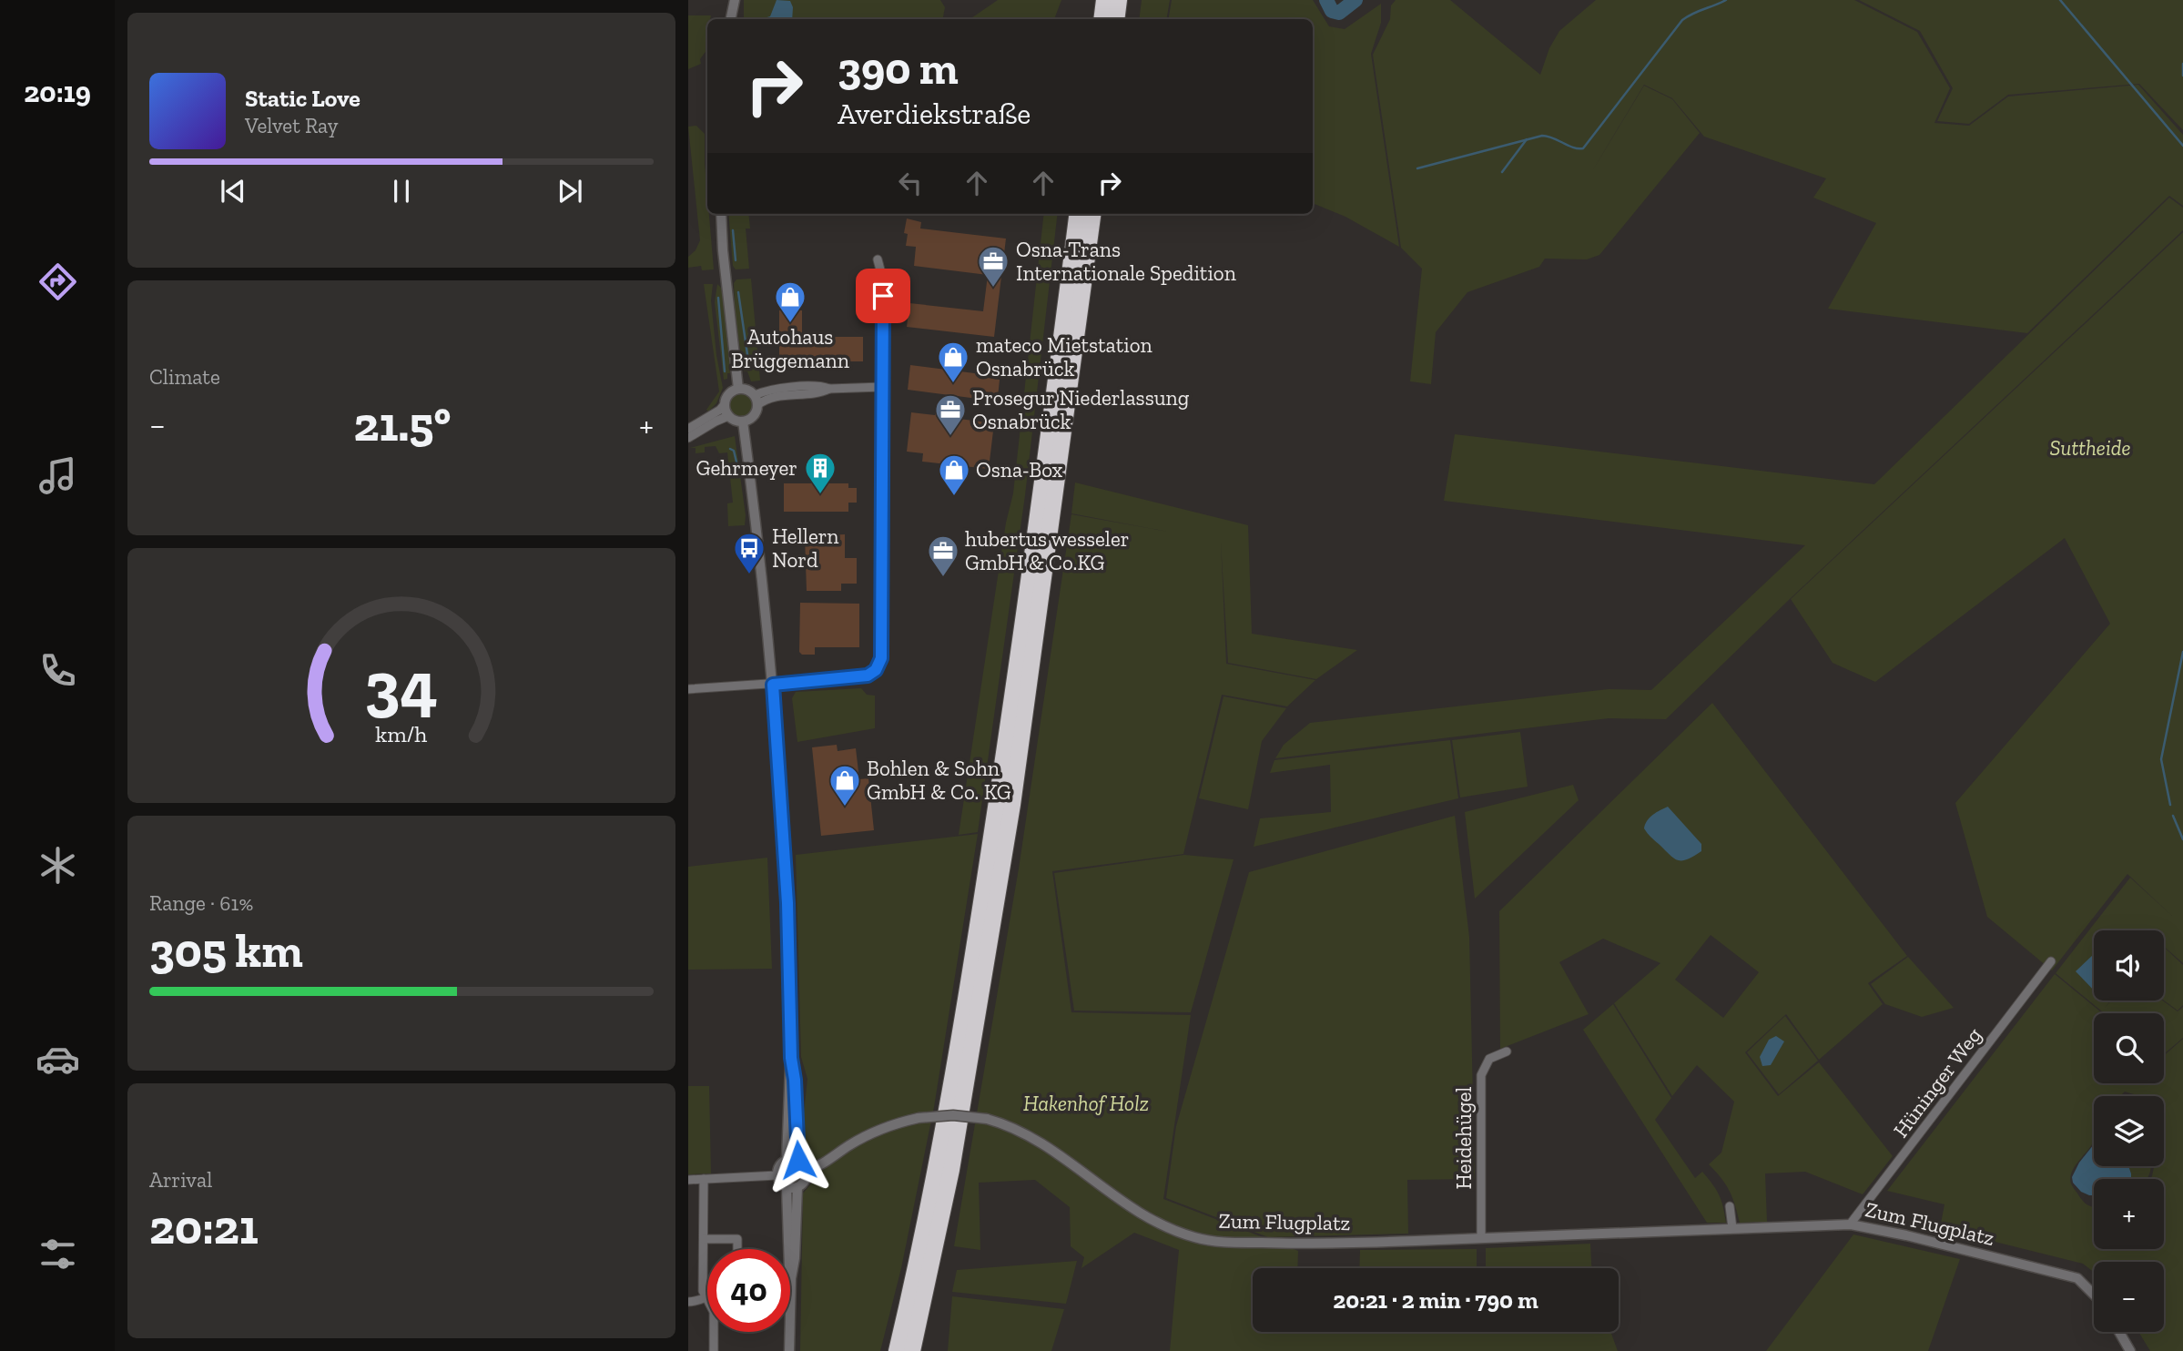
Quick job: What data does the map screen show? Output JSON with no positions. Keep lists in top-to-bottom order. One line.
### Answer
{"streets":{"street":["Hüninger Weg","Heidehügel","Zum Flugplatz"]},"crossings":[["Hüninger Weg","Zum Flugplatz"],["Heidehügel","Zum Flugplatz"]],"parks":["Suttheide","Hakenhof Holz"],"places":{"office":["Osna-Trans Internationale Spedition","Prosegur Niederlassung Osnabrück","hubertus wesseler GmbH & Co.KG"],"shop":["Autohaus Brüggemann","mateco Mietstation Osnabrück","Osna-Box","Bohlen & Sohn GmbH & Co. KG"],"building":["Gehrmeyer"],"bus stop":["Hellern Nord"]},"page":{"tabs":"20:19","turn":["390 m","Averdiekstraße"],"song":["Static Love","Velvet Ray"],"tile":["Climate",["Range · 61%","305 km"],["Arrival","20:21"]],"heat":["−","21.5°","+"],"map_buttons":["+","−"],"limit":"40","trip":"20:21 · 2 min · 790 m","gauge":["34","km/h"]}}
